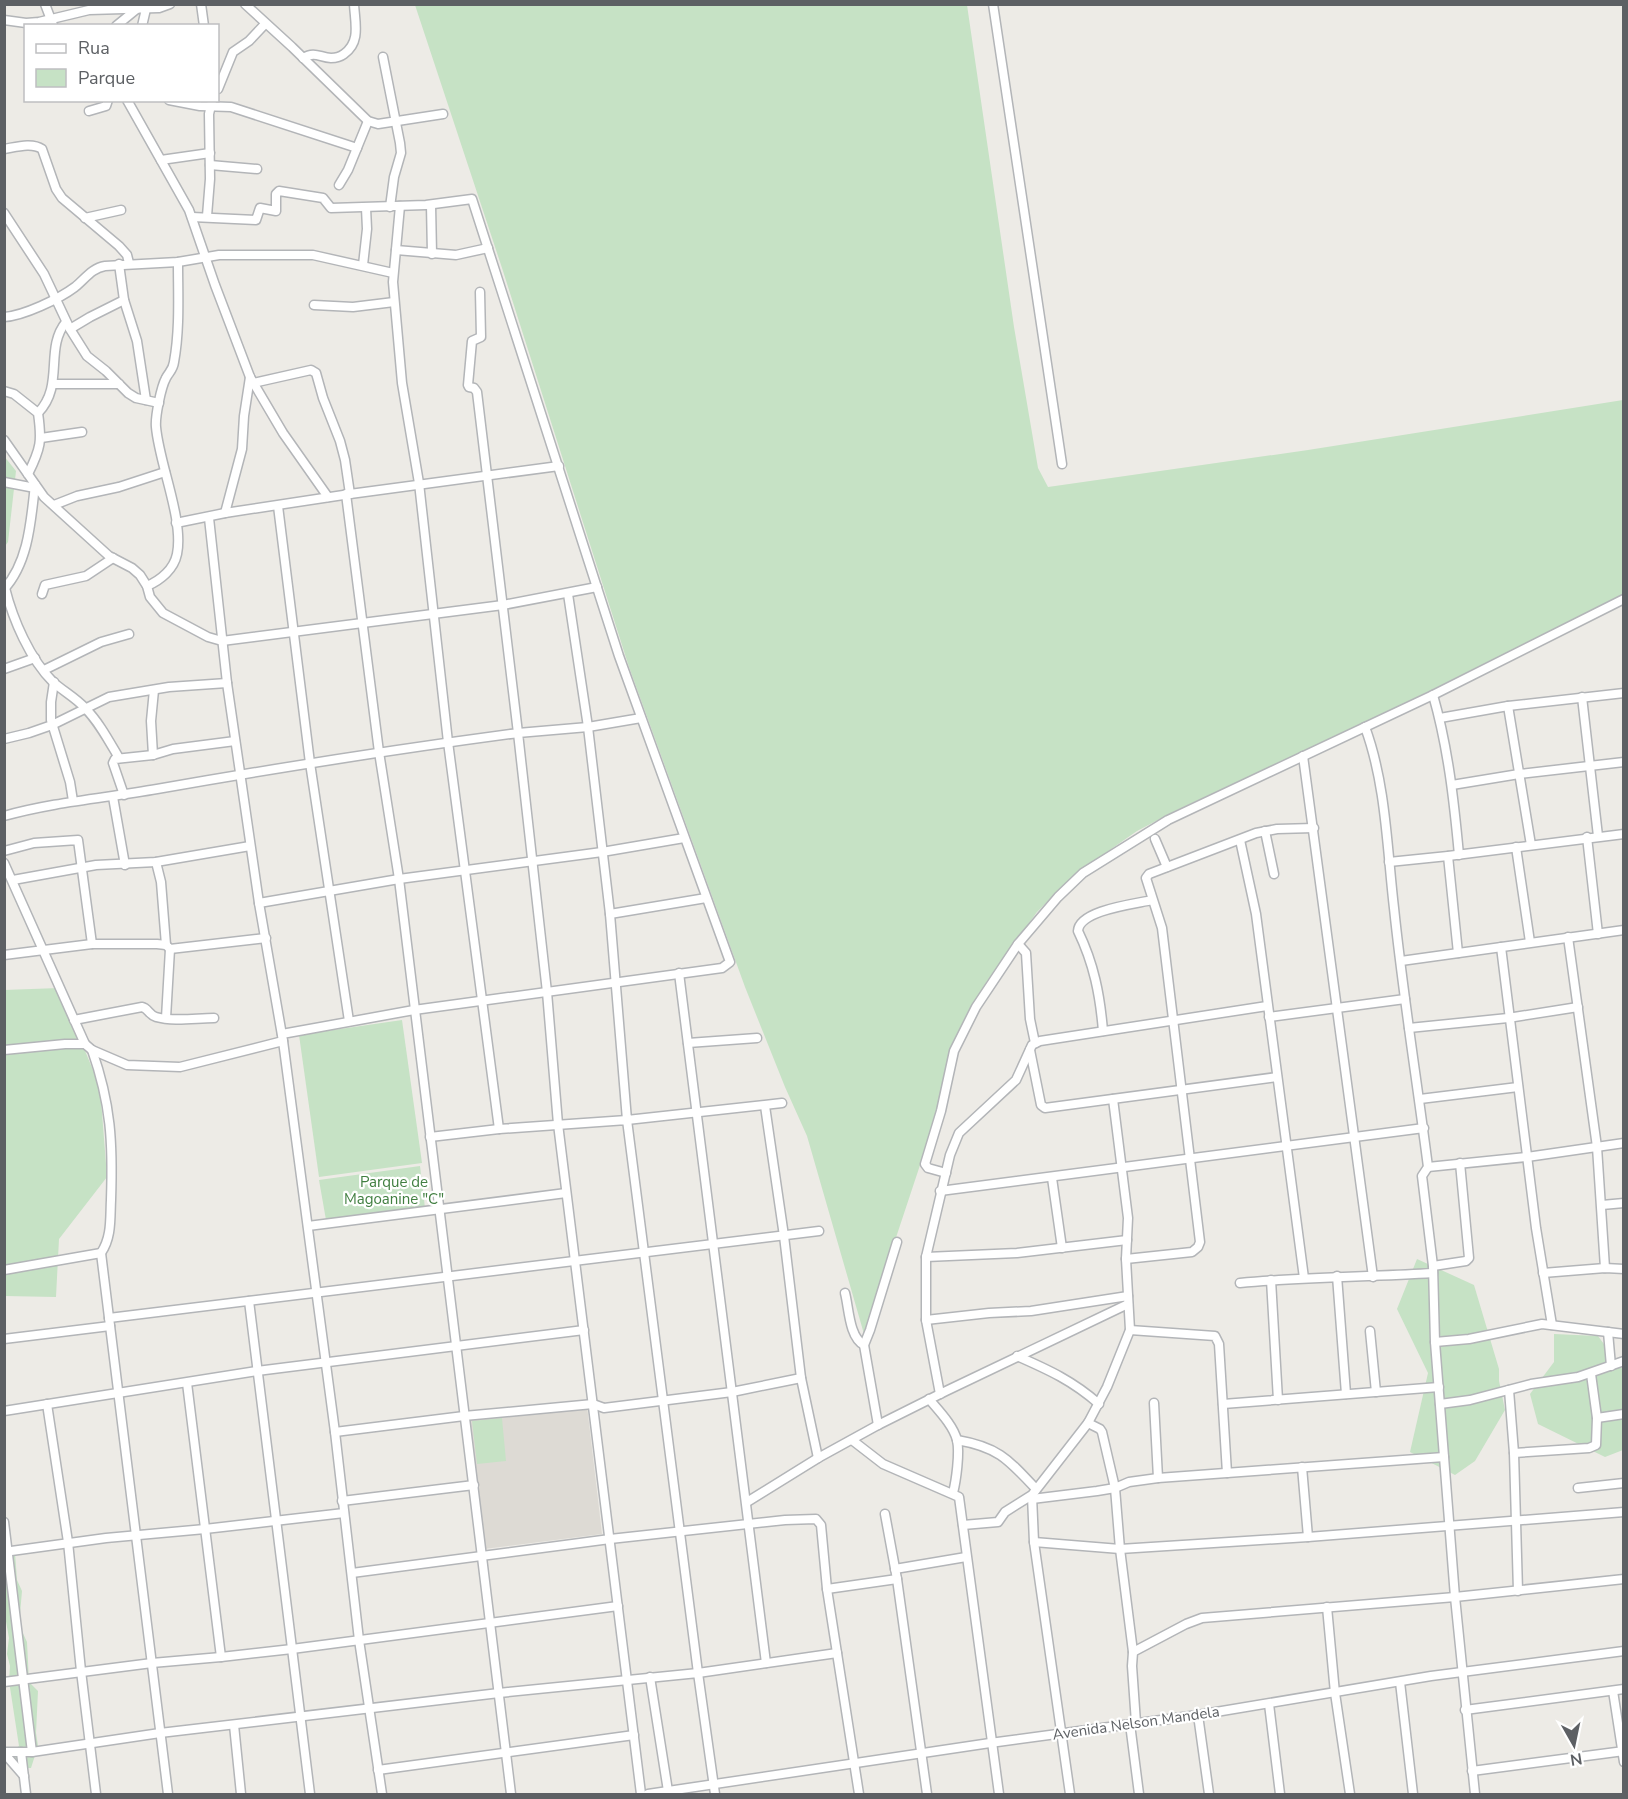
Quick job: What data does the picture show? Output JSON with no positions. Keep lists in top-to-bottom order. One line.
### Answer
{"streets":{"street":["Avenida Nelson Mandela"]},"parks":["Parque de Magoanine \"C\""],"legend":["Rua","Parque"],"north":"bottom"}
